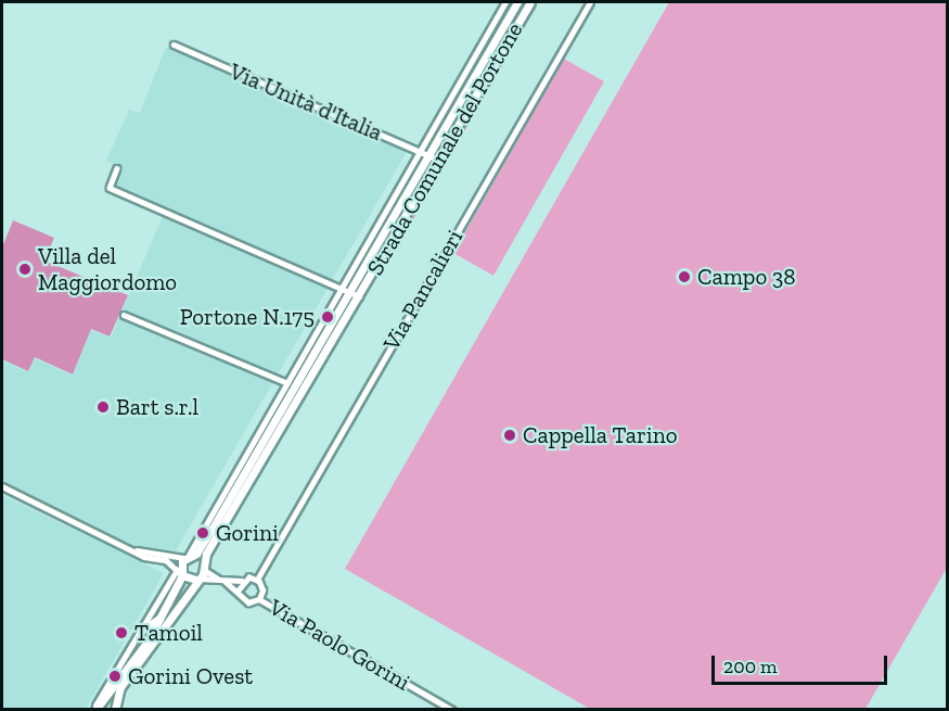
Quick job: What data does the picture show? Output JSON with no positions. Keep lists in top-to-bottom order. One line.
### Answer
{"streets":{"street":["Via Unità d'Italia","Strada Comunale del Portone","Via Pancalieri","Via Paolo Gorini"]},"crossings":[["Via Unità d'Italia","Strada Comunale del Portone"],["Strada Comunale del Portone","Via Paolo Gorini"],["Via Pancalieri","Via Paolo Gorini"]],"places":["Villa del Maggiordomo","Campo 38","Portone N.175","Bart s.r.l","Cappella Tarino","Gorini","Tamoil","Gorini Ovest"],"scale_bar":"200 m"}
